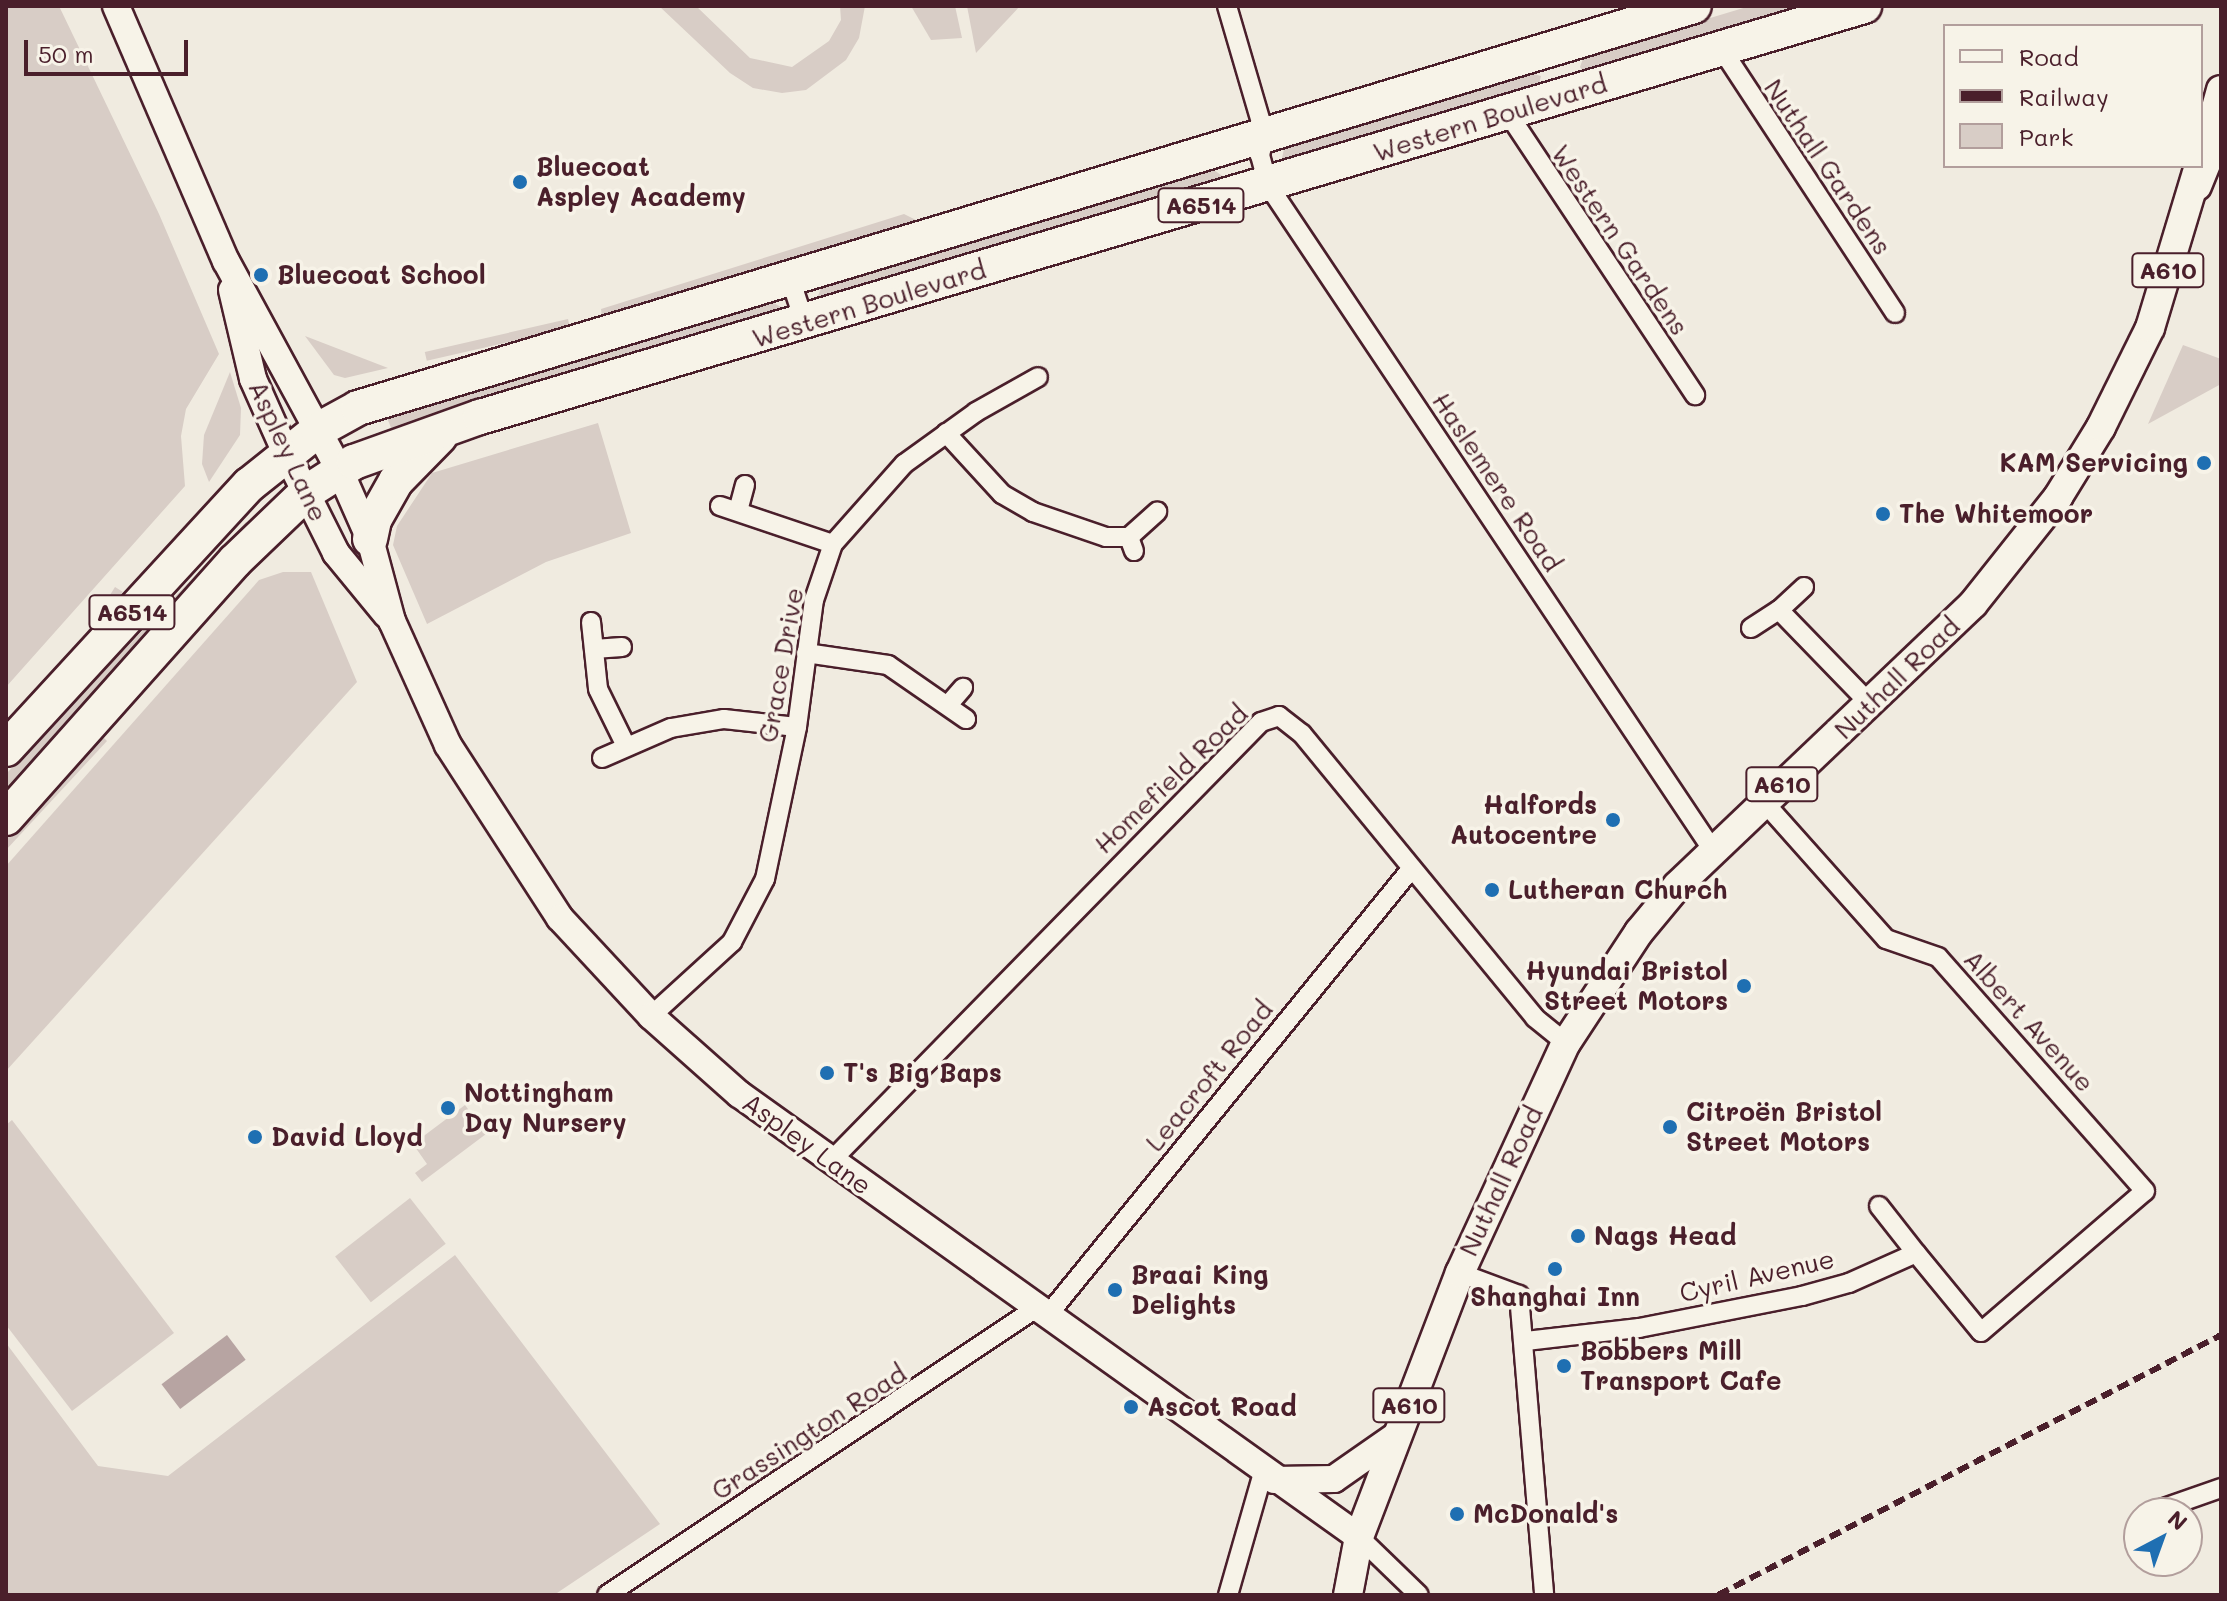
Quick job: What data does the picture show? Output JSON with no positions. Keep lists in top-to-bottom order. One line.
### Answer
{"streets":{"highway":["Western Boulevard","A6514"],"main road":["A610","Aspley Lane","Nuthall Road"],"street":["Nuthall Gardens","Western Gardens","Haslemere Road","Grace Drive","Homefield Road","Albert Avenue","Leacroft Road","Cyril Avenue","Grassington Road"]},"crossings":[["Western Boulevard","Nuthall Gardens"],["Western Boulevard","Western Gardens"],["Western Boulevard","Aspley Lane"],["Western Boulevard","Haslemere Road"],["A610","Aspley Lane"],["A610","Nuthall Road"],["Aspley Lane","Grace Drive"],["Aspley Lane","Nuthall Road"],["Aspley Lane","Homefield Road"],["Aspley Lane","Leacroft Road"],["Aspley Lane","Grassington Road"],["Haslemere Road","Nuthall Road"],["Nuthall Road","Homefield Road"],["Nuthall Road","Albert Avenue"],["Nuthall Road","Cyril Avenue"],["Homefield Road","Leacroft Road"],["Albert Avenue","Cyril Avenue"],["Leacroft Road","Grassington Road"]],"places":["Bluecoat Aspley Academy","Bluecoat School","KAM Servicing","The Whitemoor","Halfords Autocentre","Lutheran Church","Hyundai Bristol Street Motors","T's Big Baps","Nottingham Day Nursery","Citroën Bristol Street Motors","David Lloyd","Nags Head","Shanghai Inn","Braai King Delights","Bobbers Mill Transport Cafe","Ascot Road","McDonald's"],"legend":["Road","Railway","Park"],"scale_bar":"50 m","north":"top right"}
